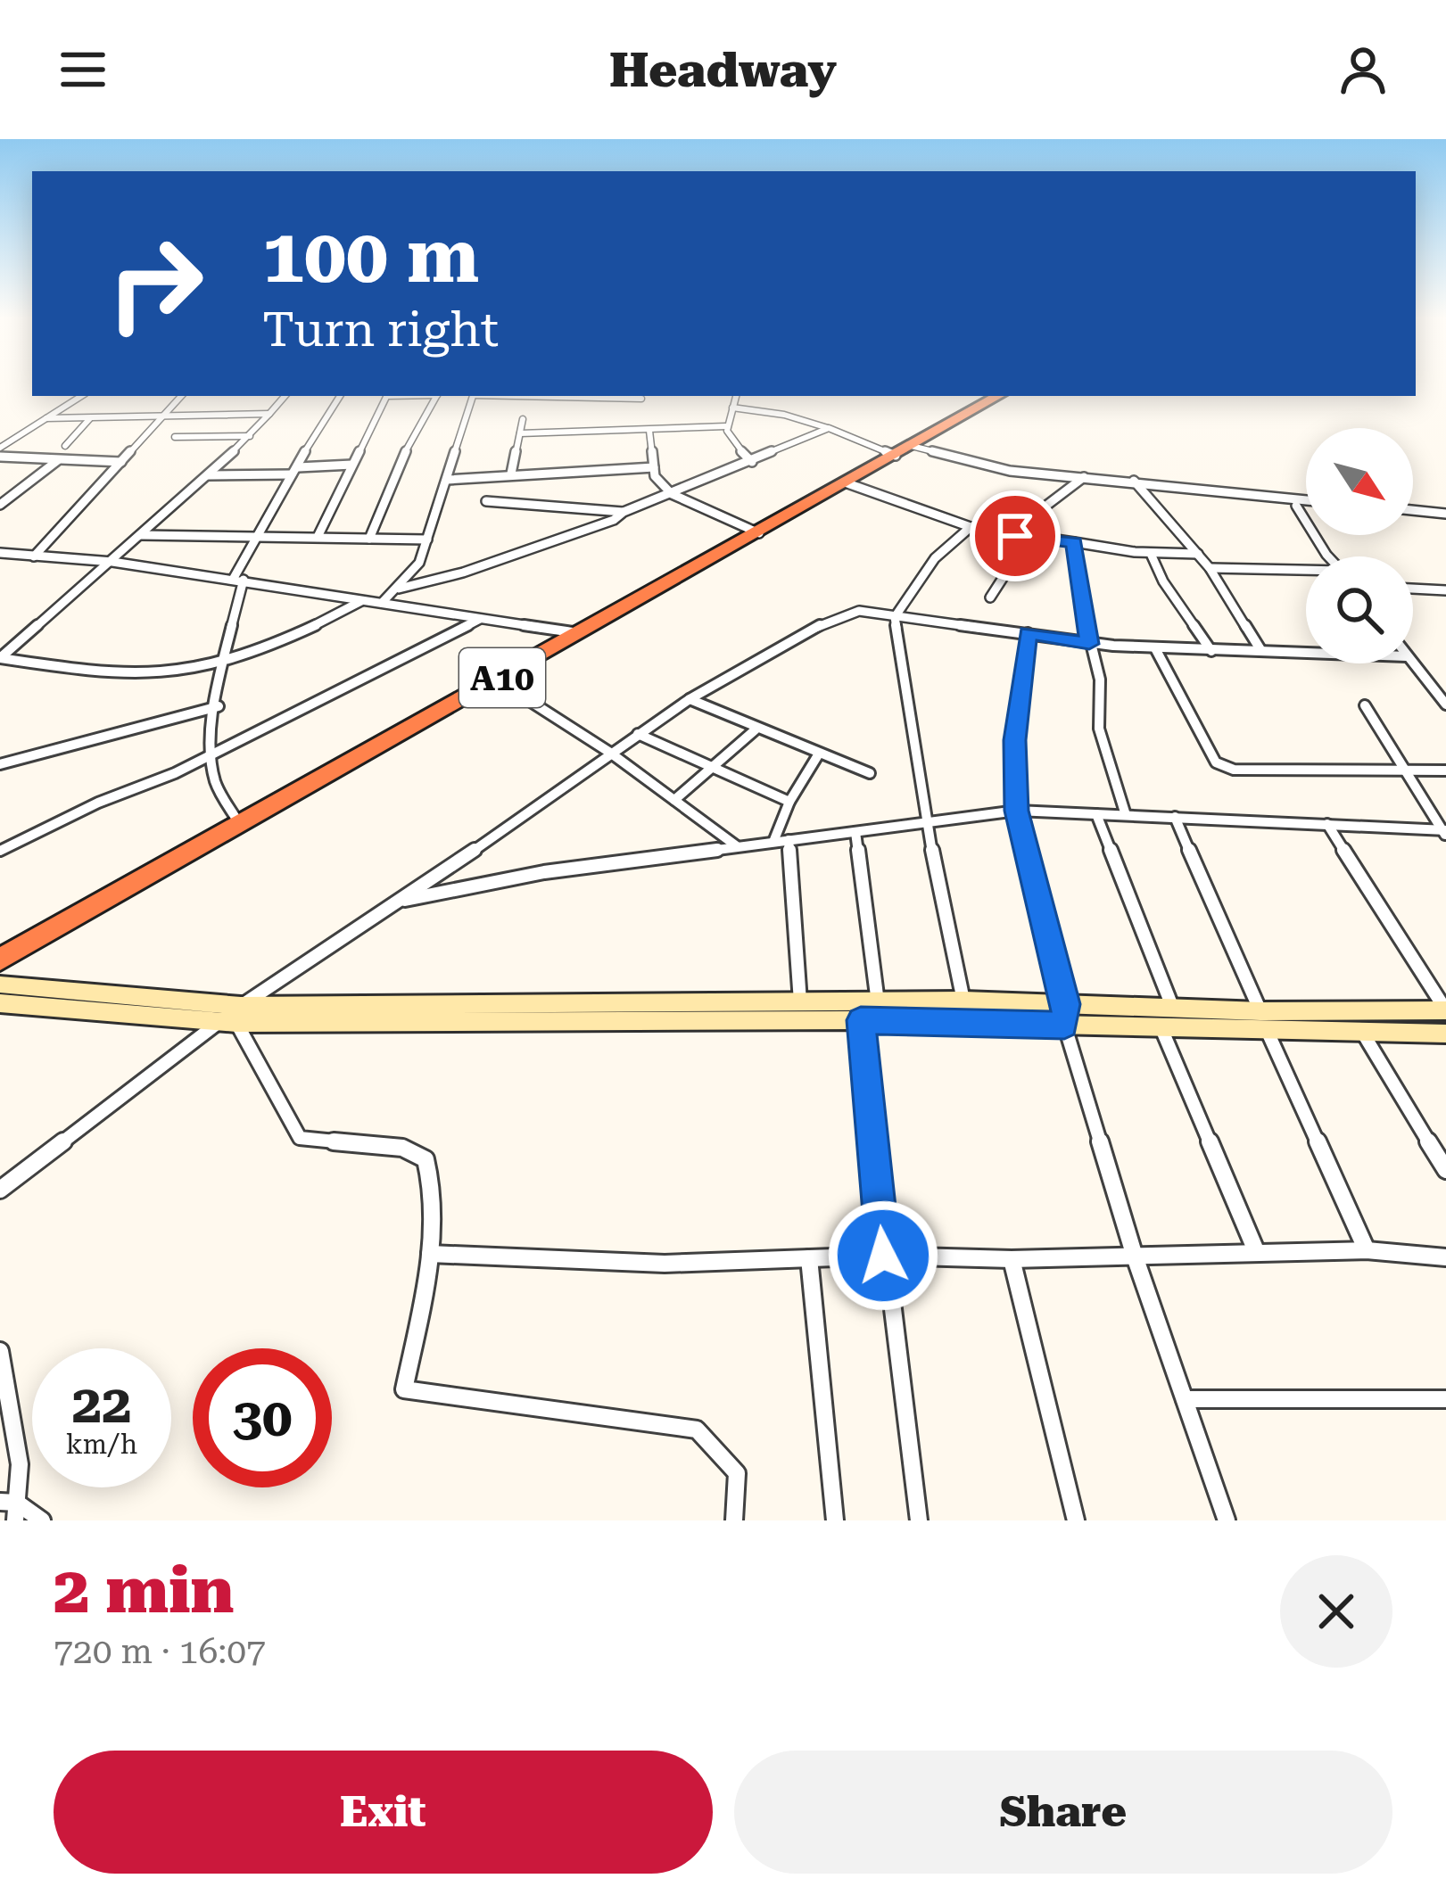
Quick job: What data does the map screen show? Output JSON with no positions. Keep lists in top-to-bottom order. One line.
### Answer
{"streets":{"highway":["A10"]},"north":"bottom right","page":{"header":"Headway","turn":["100 m","Turn right"],"speed":"22 km/h","limit":"30","heading":["2 min","720 m · 16:07"],"buttons":["Exit","Share"]}}
